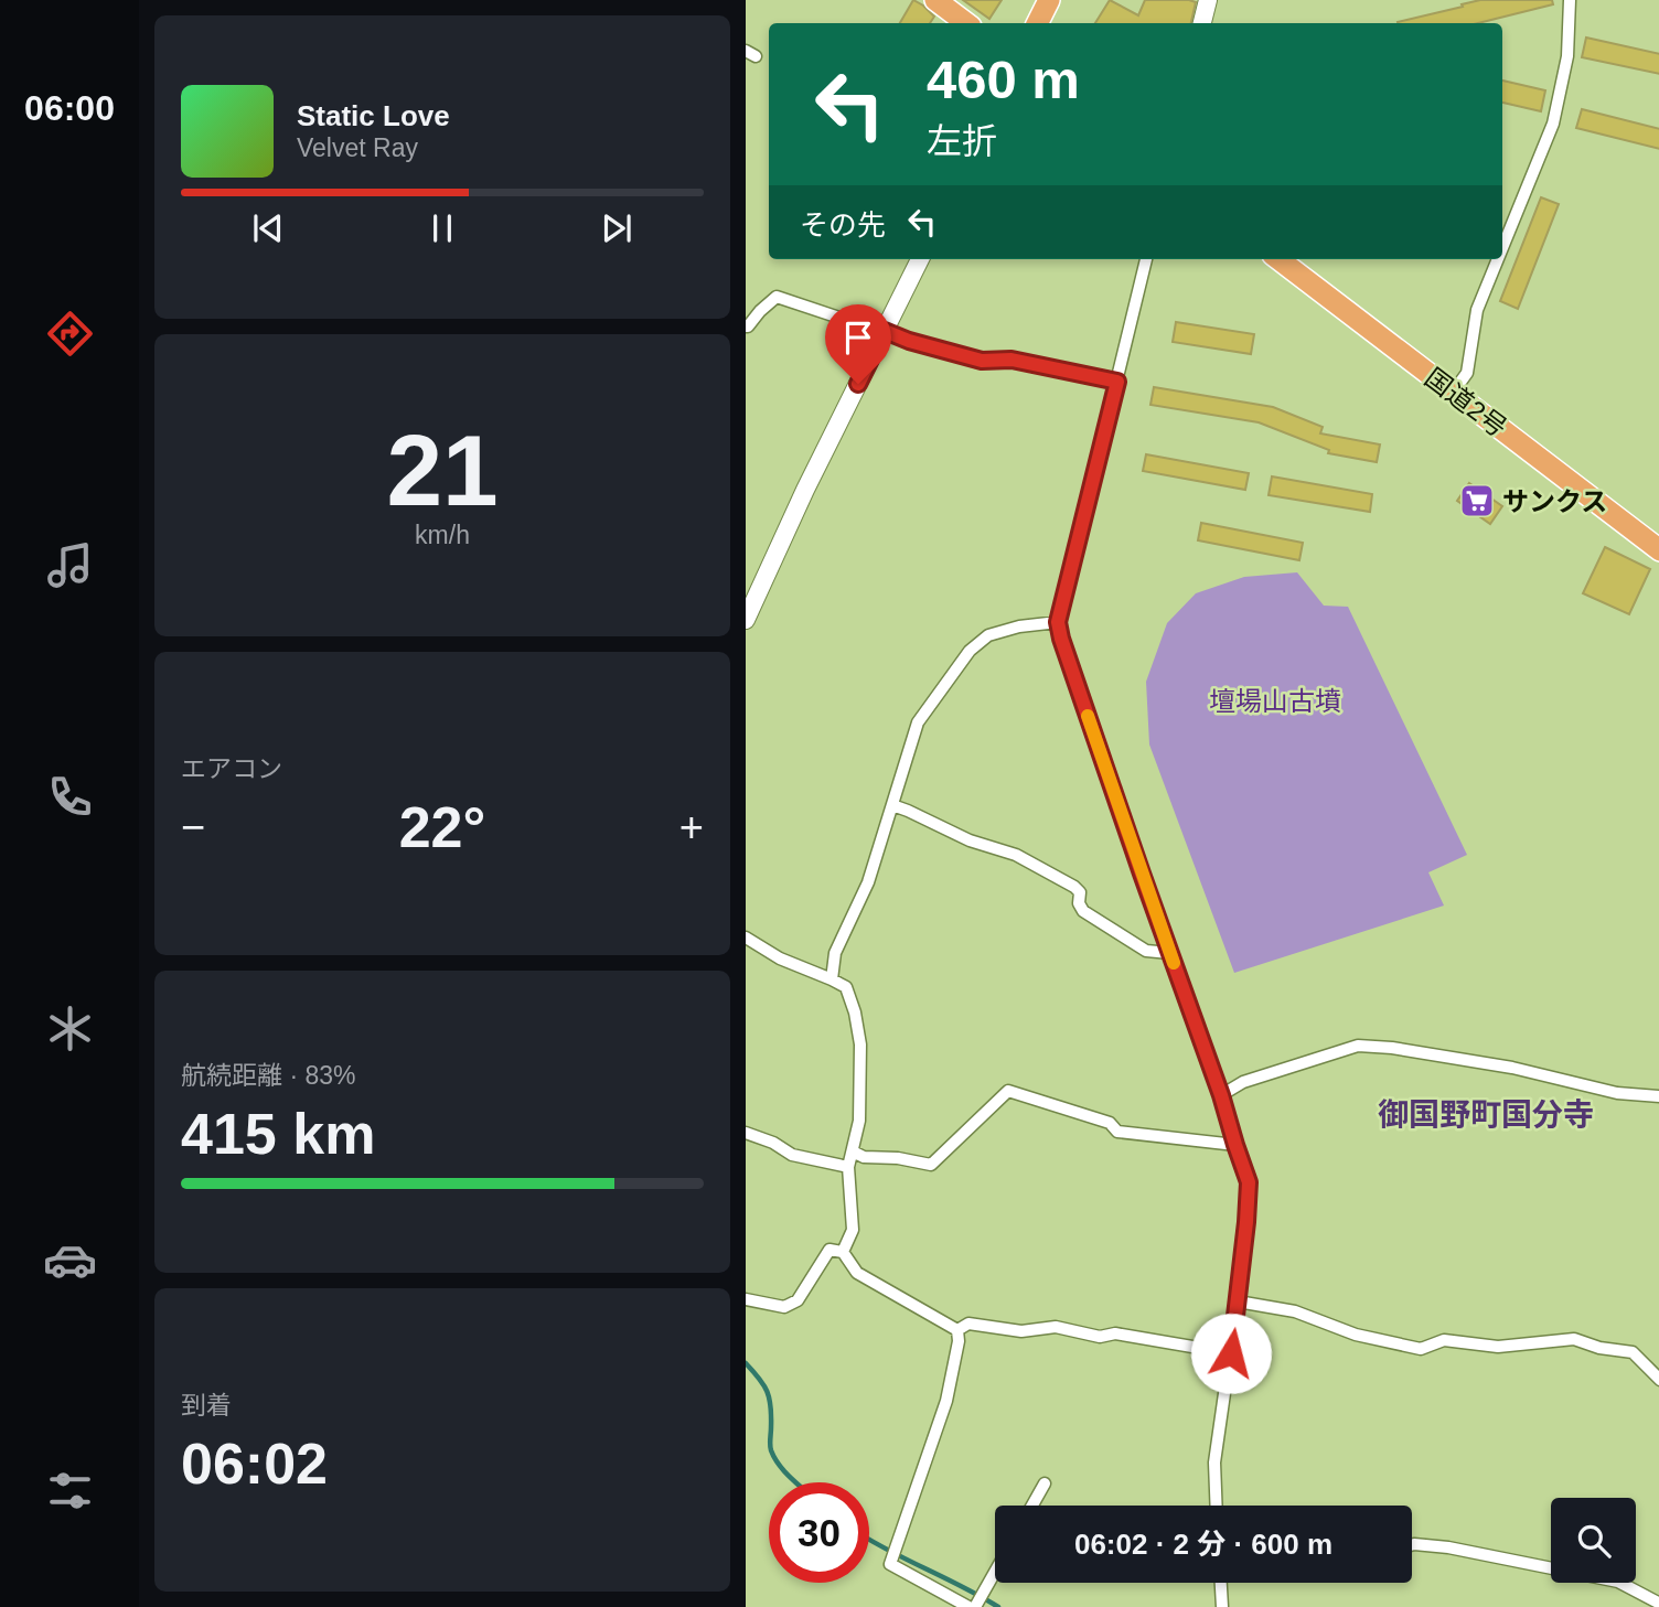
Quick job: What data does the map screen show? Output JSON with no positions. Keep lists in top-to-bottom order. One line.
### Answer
{"streets":{"highway":["国道2号"]},"districts":["御国野町国分寺"],"parks":["壇場山古墳"],"places":{"supermarket":["サンクス"]},"page":{"tabs":"06:00","turn":["460 m","左折"],"song":["Static Love","Velvet Ray"],"then":"その先","tile":[["21","km/h"],"エアコン",["航続距離 · 83%","415 km"],["到着","06:02"]],"heat":["−","22°","+"],"limit":"30","trip":"06:02 · 2 分 · 600 m"}}
